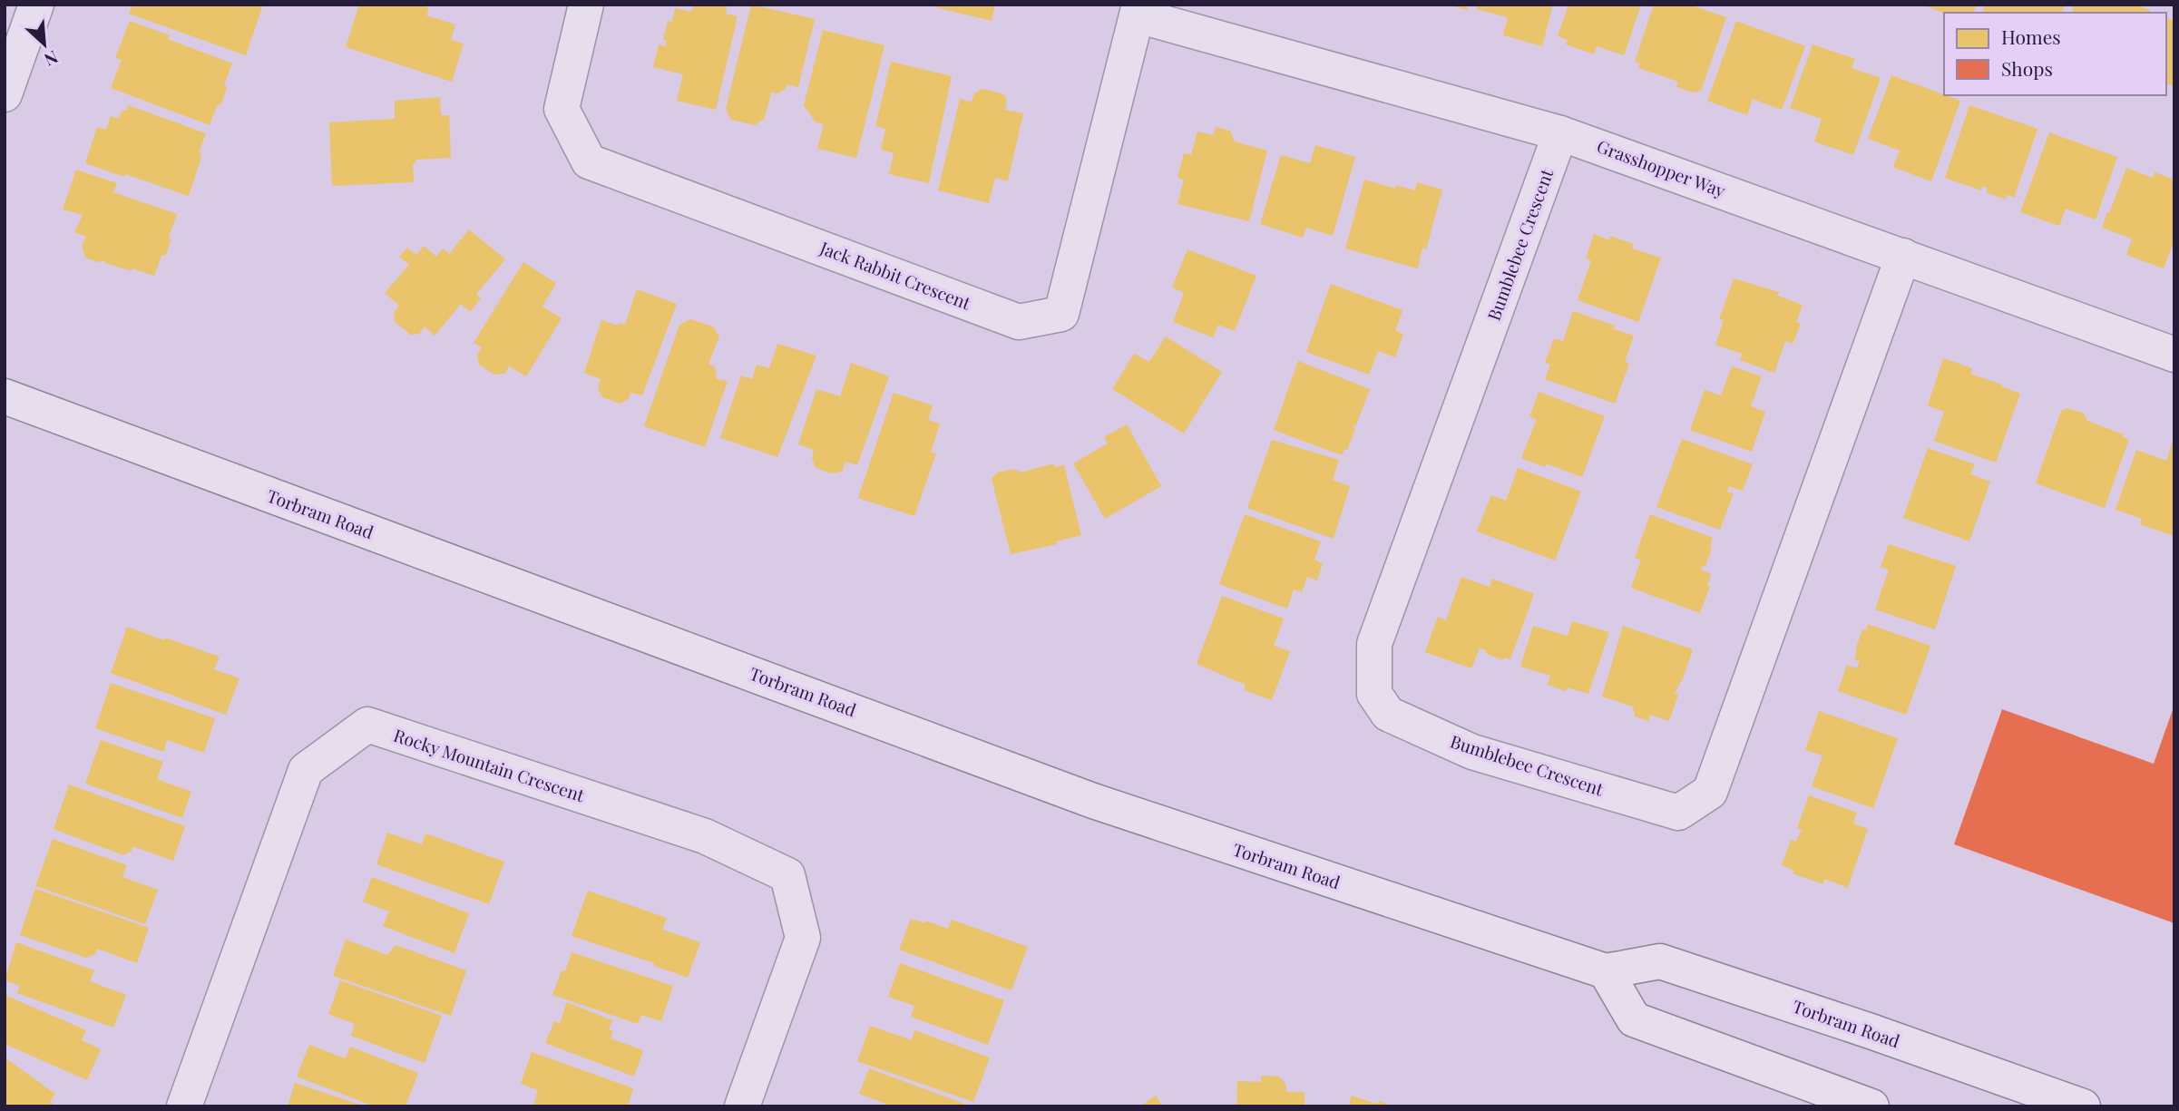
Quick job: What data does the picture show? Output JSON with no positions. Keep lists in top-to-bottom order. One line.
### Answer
{"streets":{"street":["Grasshopper Way","Bumblebee Crescent","Jack Rabbit Crescent","Torbram Road","Rocky Mountain Crescent"]},"crossings":[["Grasshopper Way","Bumblebee Crescent"],["Grasshopper Way","Jack Rabbit Crescent"]],"legend":["Homes","Shops"],"north":"bottom right"}
